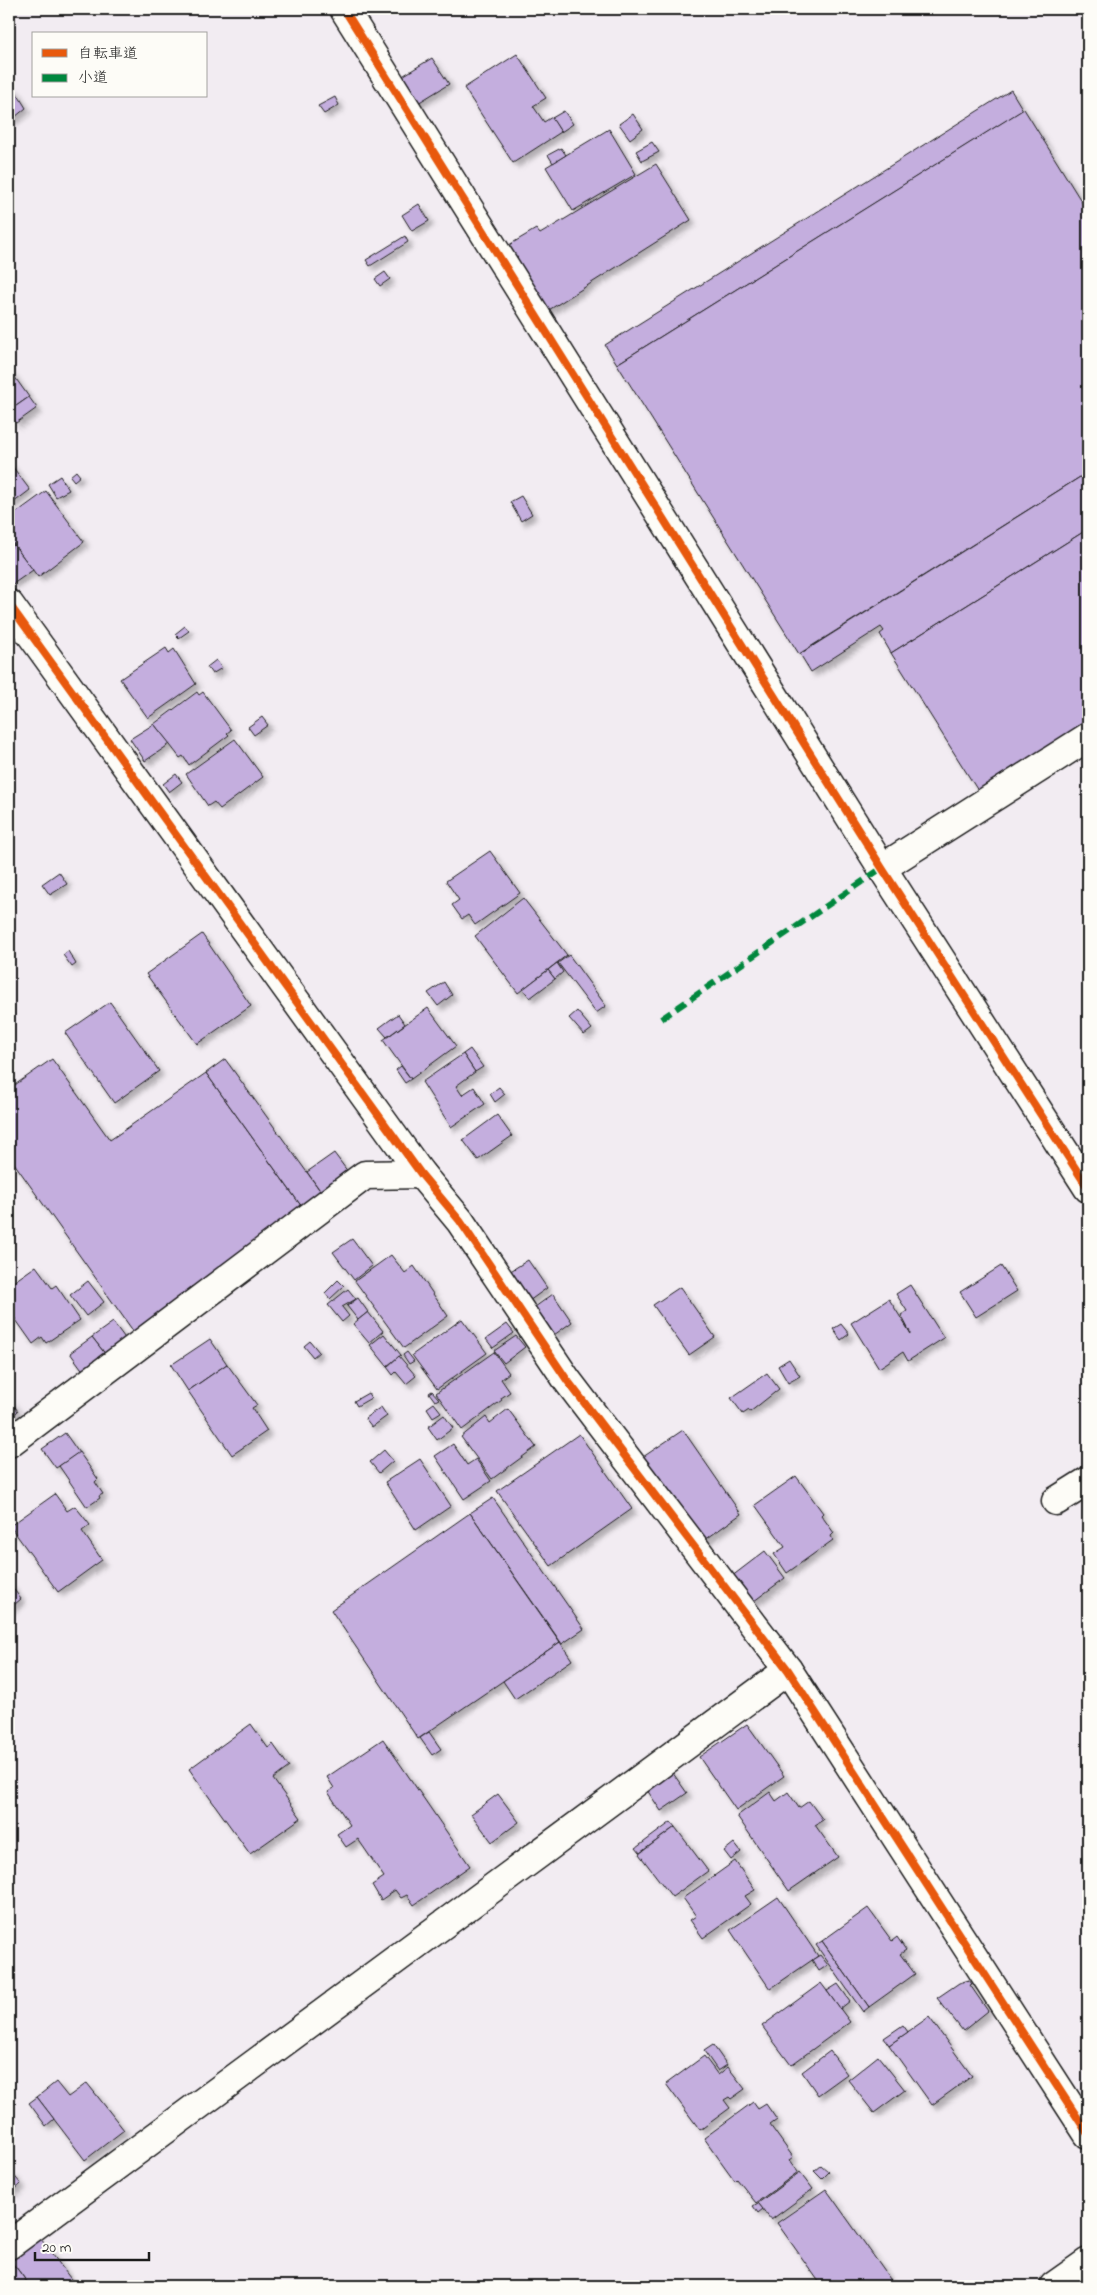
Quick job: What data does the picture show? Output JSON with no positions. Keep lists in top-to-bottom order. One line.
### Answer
{"legend":["自転車道","小道"],"scale_bar":"20 m"}
